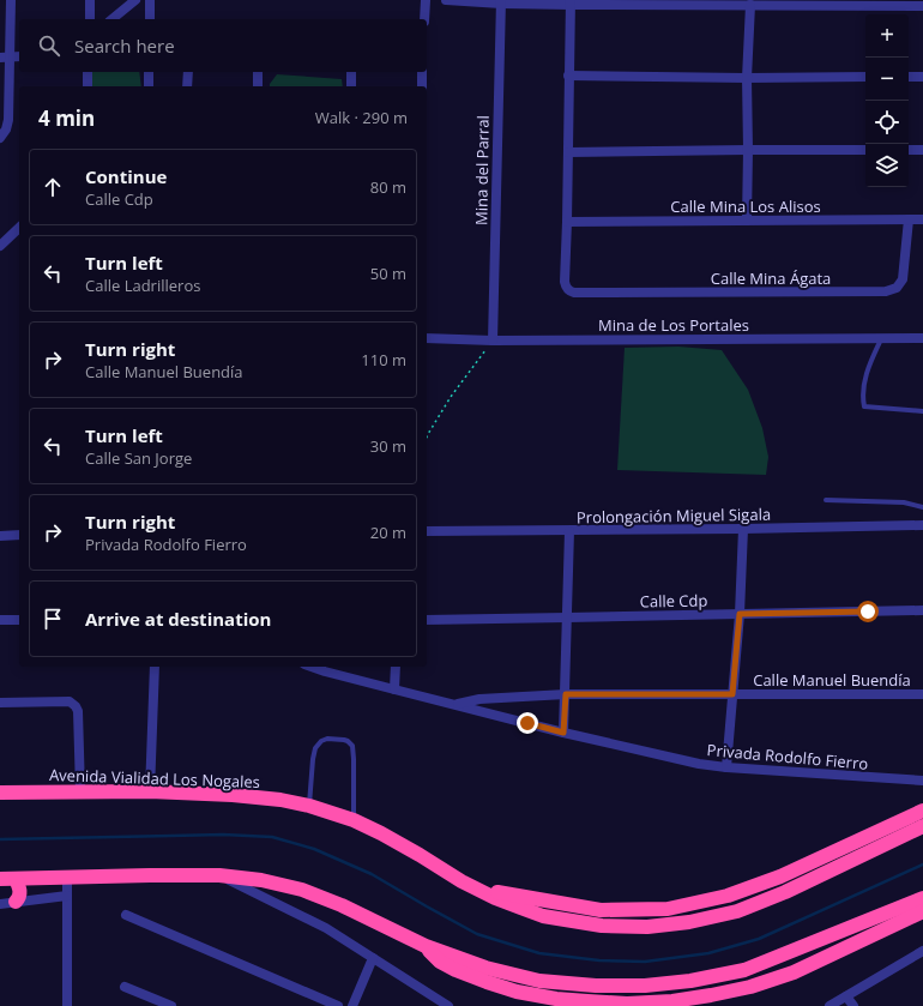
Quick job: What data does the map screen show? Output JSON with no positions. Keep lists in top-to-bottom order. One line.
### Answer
{"streets":{"highway":["Avenida Vialidad Los Nogales"],"street":["Mina del Parral","Calle Mina Los Alisos","Calle Mina Ágata","Mina de Los Portales","Prolongación Miguel Sigala","Calle Cdp","Calle Manuel Buendía","Privada Rodolfo Fierro"]},"crossings":[["Mina del Parral","Mina de Los Portales"],["Calle Mina Los Alisos","Calle Mina Ágata"],["Calle Manuel Buendía","Privada Rodolfo Fierro"]],"page":{"map_buttons":["+","−"],"search":"Search here","heading":["4 min","Walk · 290 m"],"list":[["Continue","Calle Cdp","80 m"],["Turn left","Calle Ladrilleros","50 m"],["Turn right","Calle Manuel Buendía","110 m"],["Turn left","Calle San Jorge","30 m"],["Turn right","Privada Rodolfo Fierro","20 m"],"Arrive at destination"]}}
